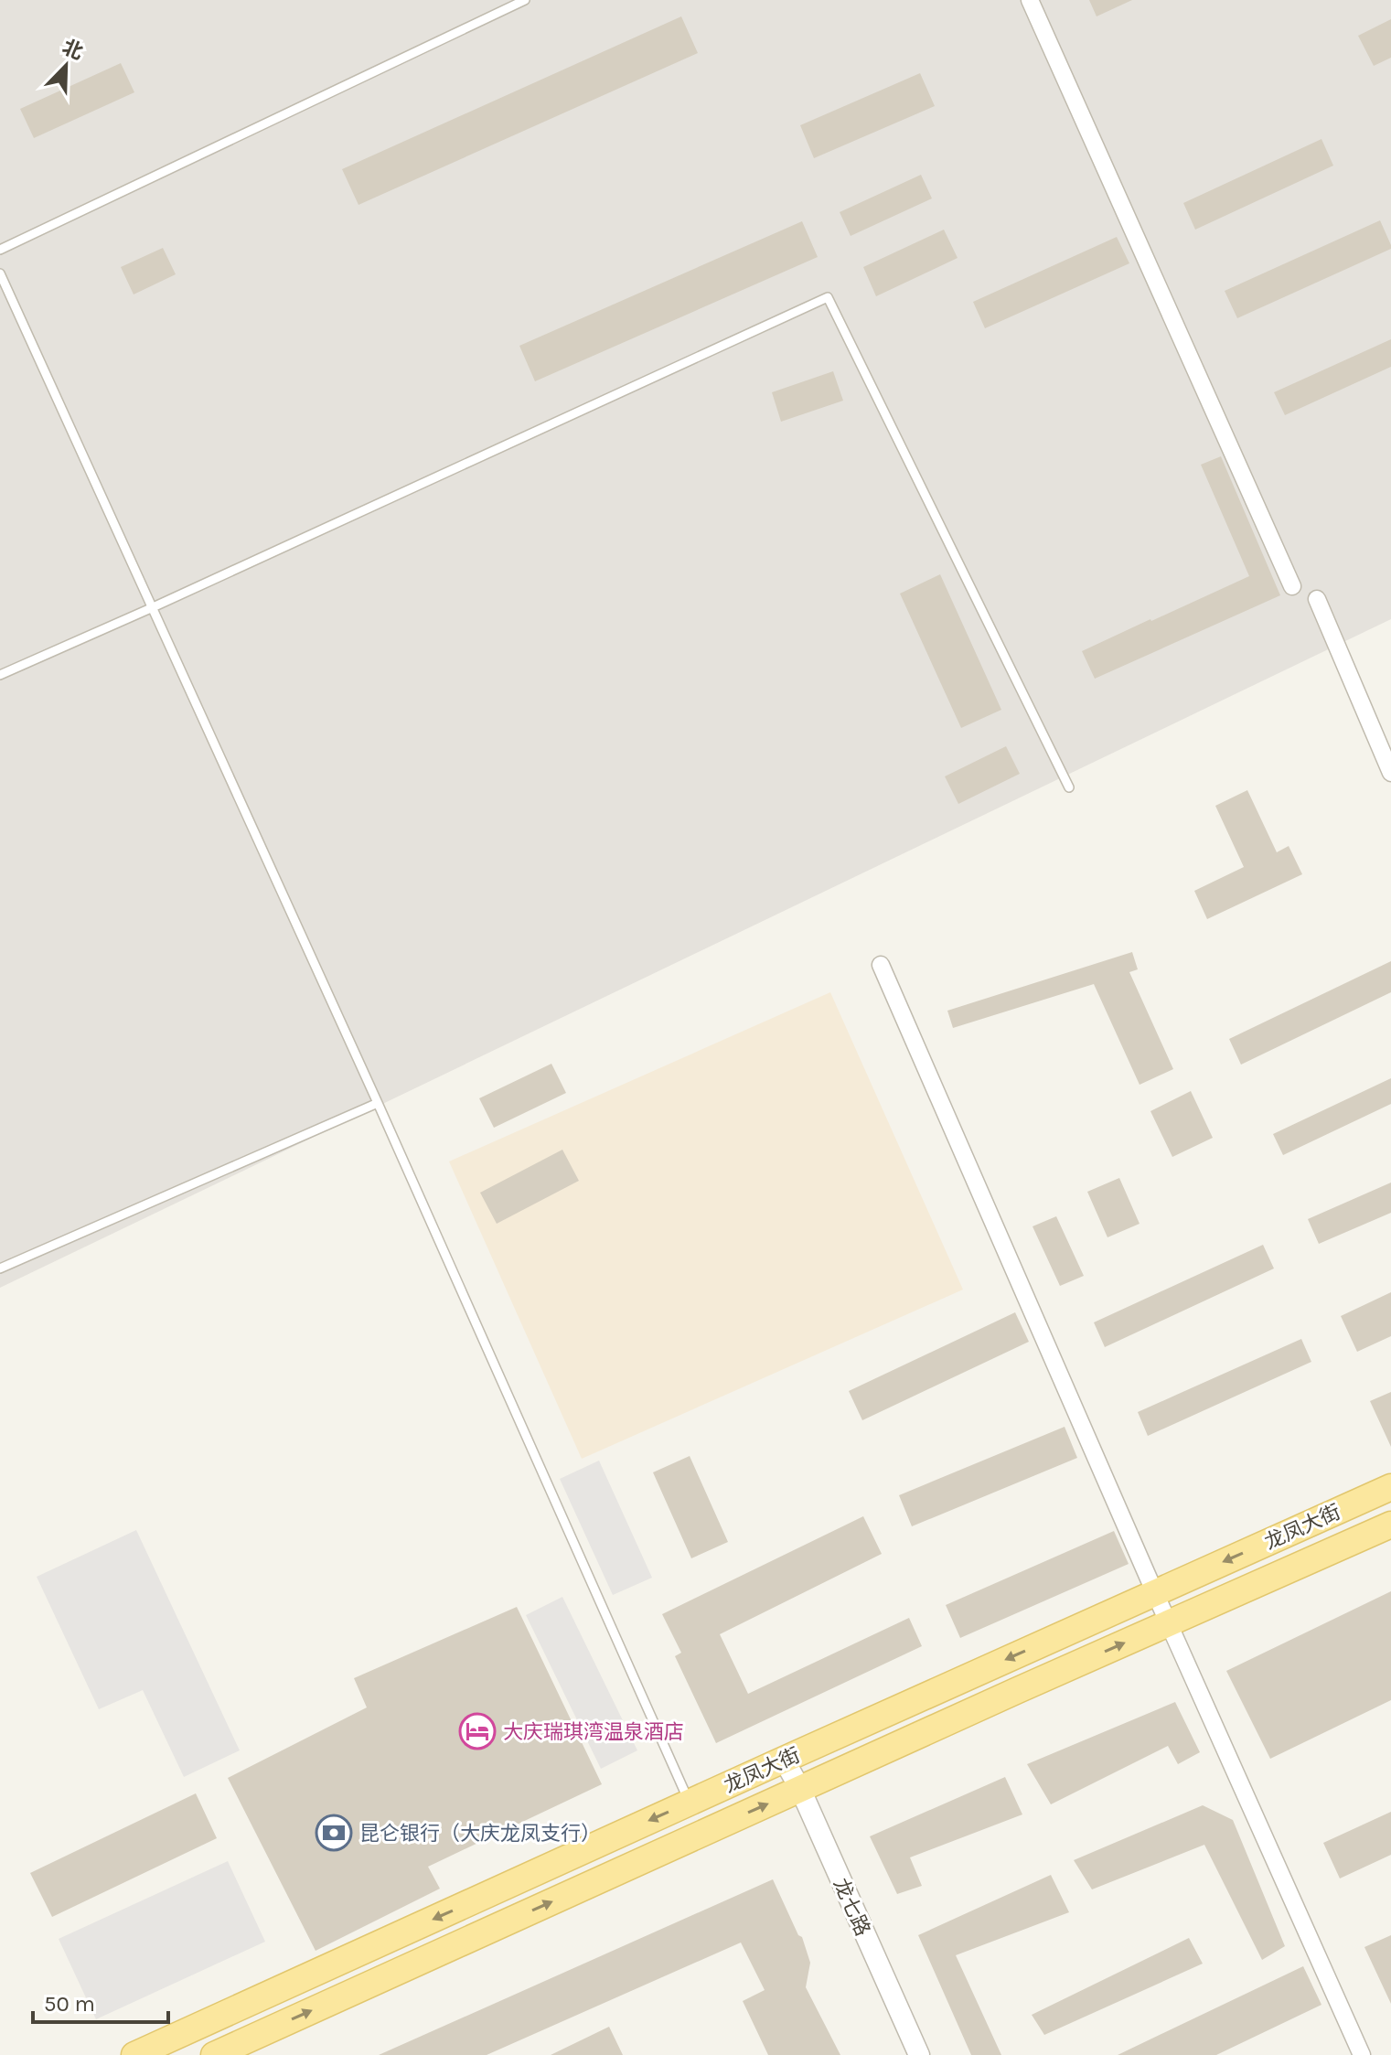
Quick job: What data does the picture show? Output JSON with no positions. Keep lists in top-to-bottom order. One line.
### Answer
{"streets":{"main road":["龙凤大街"],"street":["龙七路"]},"crossings":[["龙凤大街","龙七路"]],"places":{"hotel":["大庆瑞琪湾温泉酒店"],"bank":["昆仑银行（大庆龙凤支行）"]},"scale_bar":"50 m","north":"top right"}
